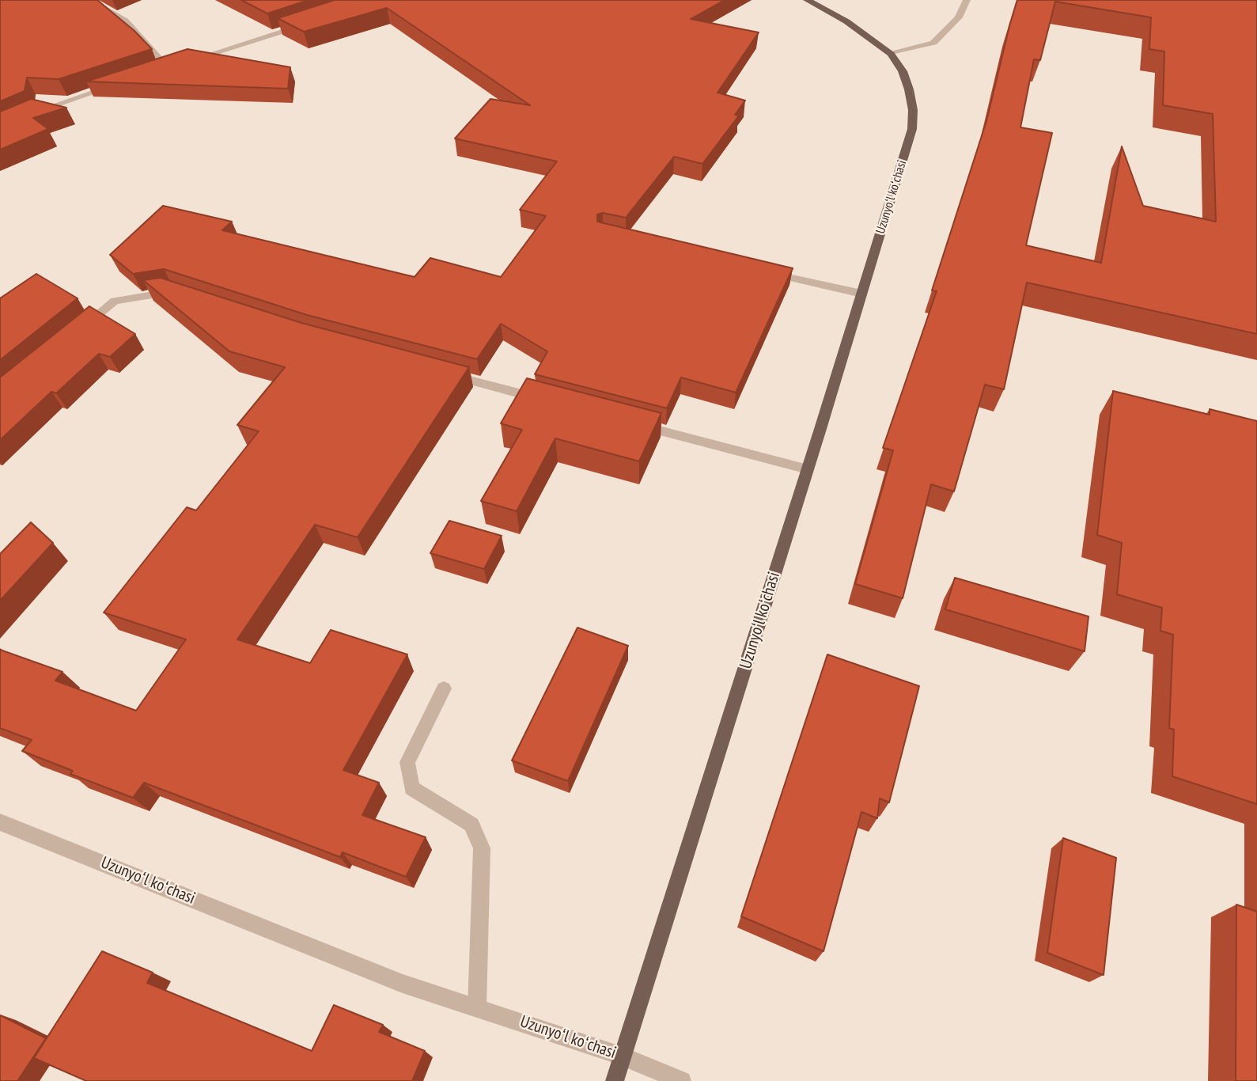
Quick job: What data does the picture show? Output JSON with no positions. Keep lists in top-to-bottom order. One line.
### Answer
{"streets":{"main road":["Uzunyoʻl koʻchasi"]}}
